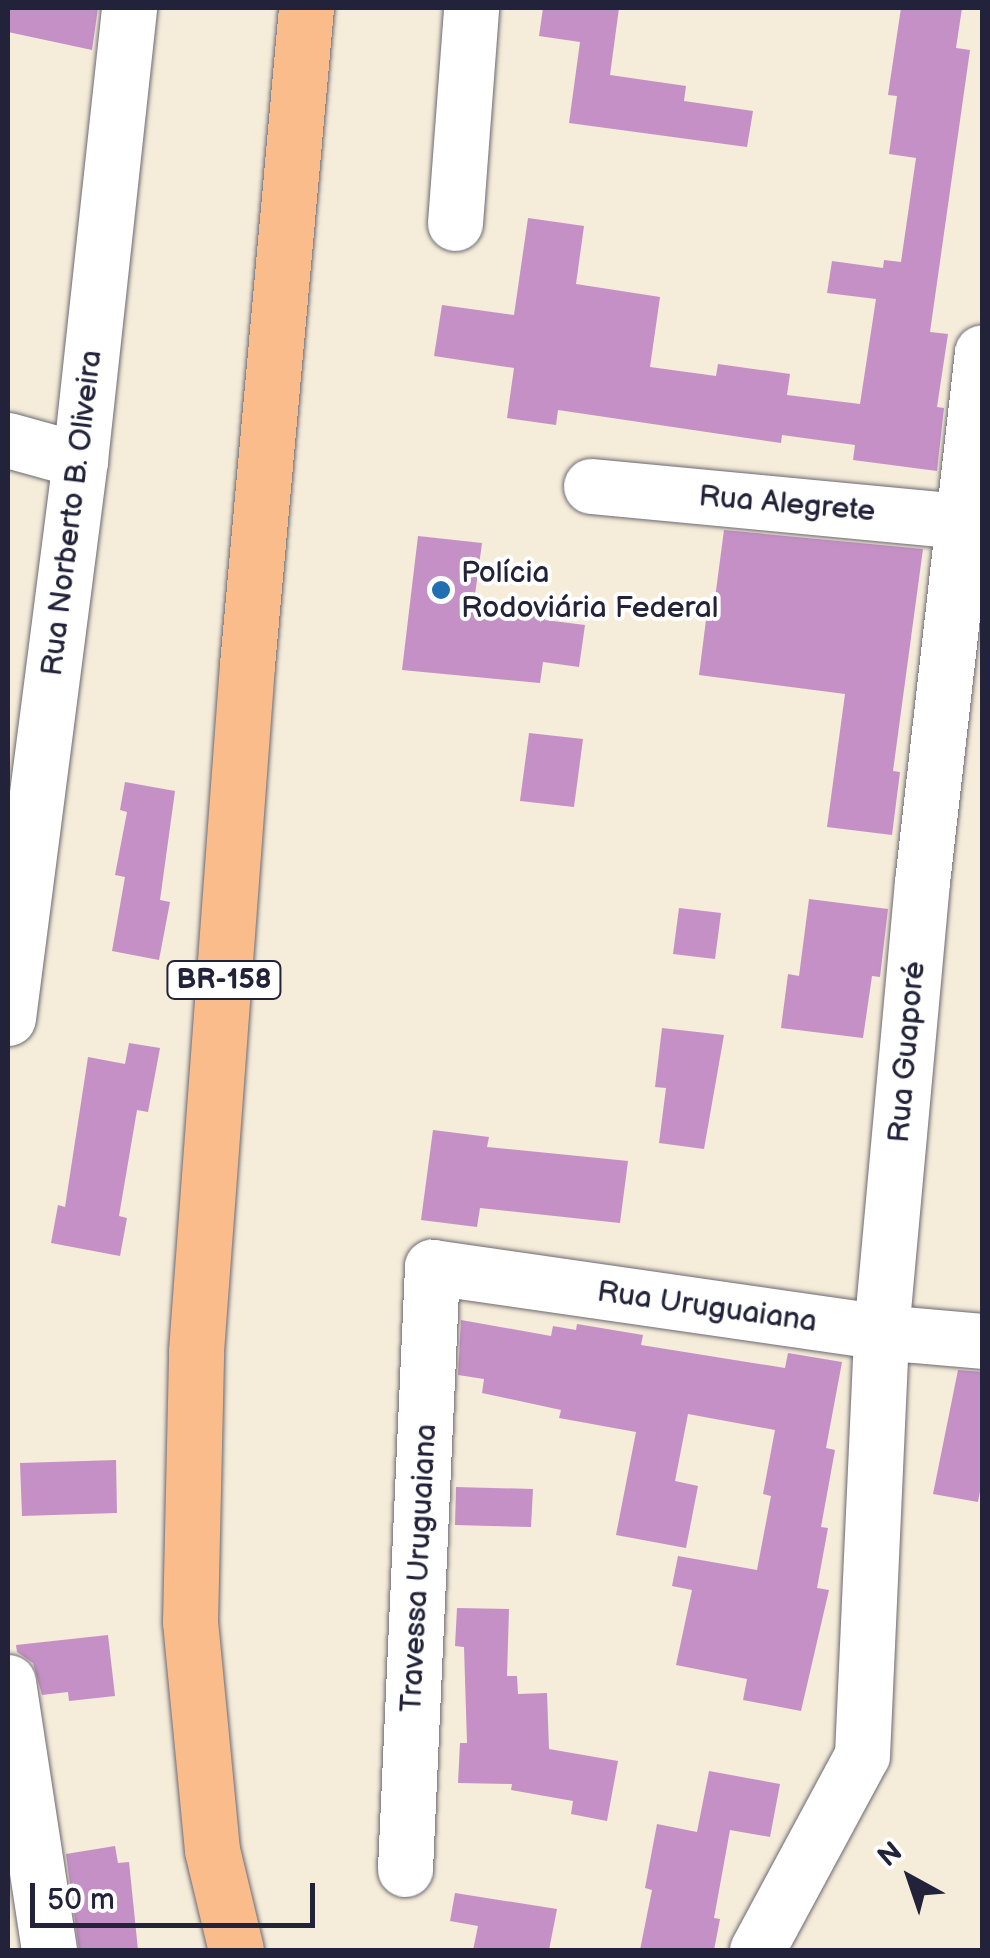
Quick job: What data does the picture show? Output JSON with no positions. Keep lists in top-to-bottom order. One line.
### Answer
{"streets":{"highway":["BR-158"],"street":["Rua Alegrete","Rua Norberto B. Oliveira","Rua Guaporé","Rua Uruguaiana","Travessa Uruguaiana"]},"crossings":[["Rua Alegrete","Rua Guaporé"],["Rua Guaporé","Rua Uruguaiana"],["Rua Uruguaiana","Travessa Uruguaiana"]],"places":["Polícia Rodoviária Federal"],"scale_bar":"50 m","north":"top left"}
